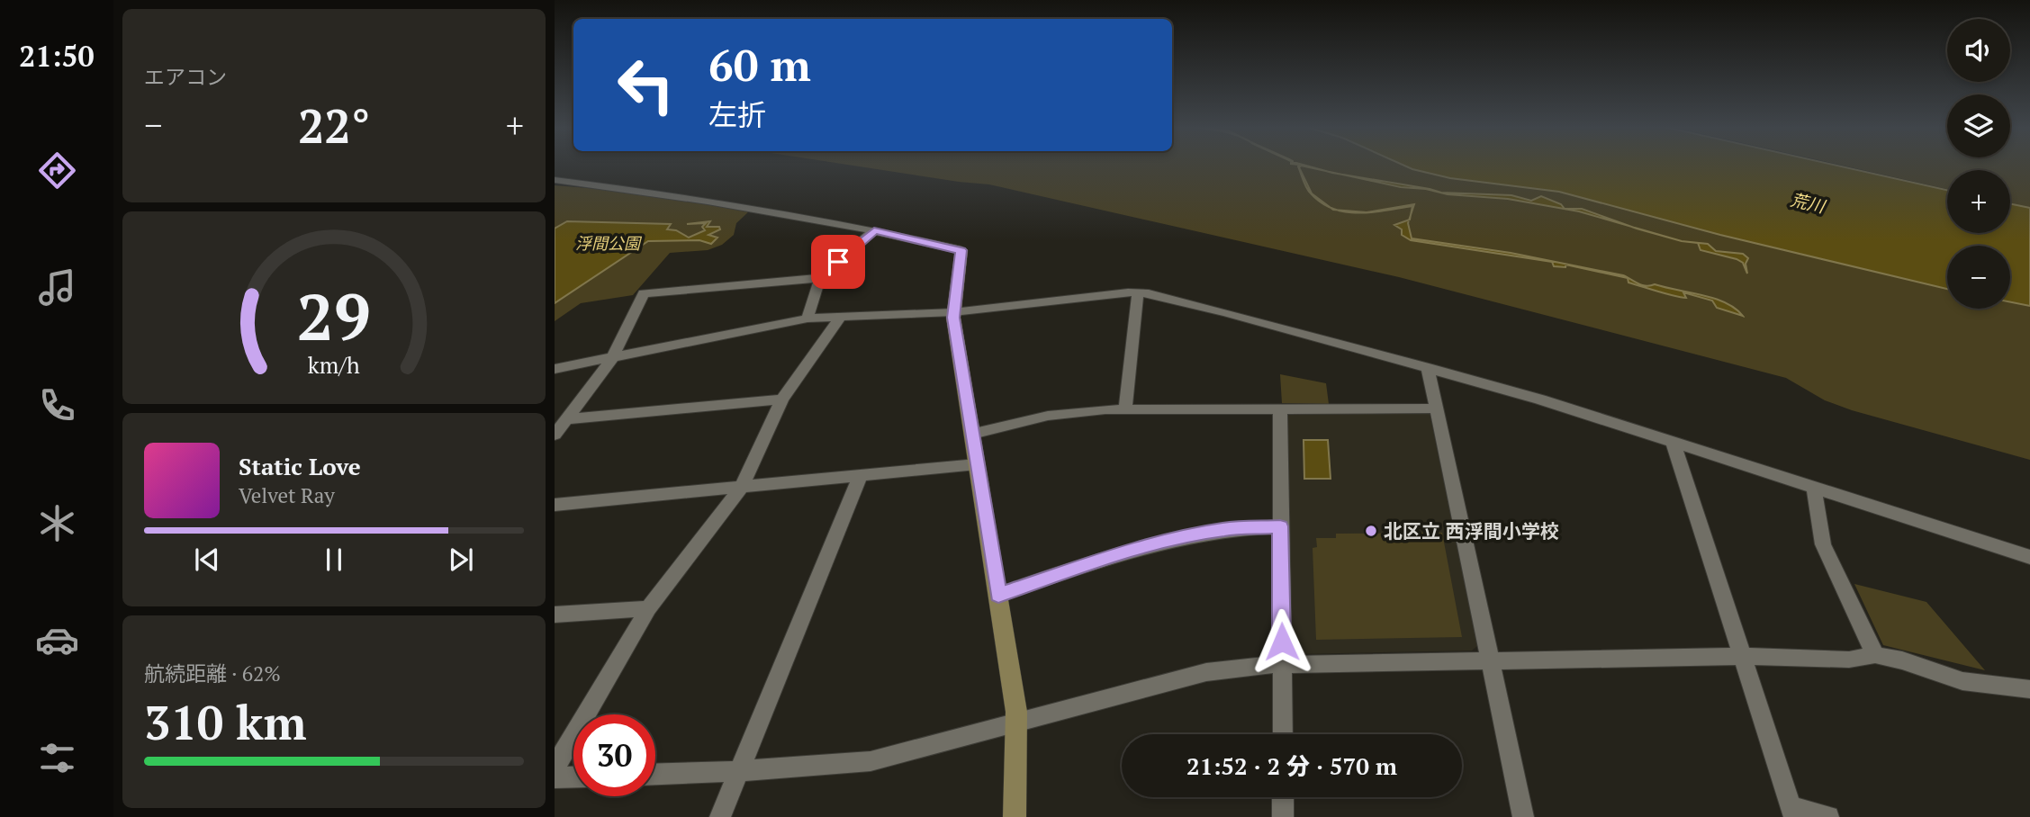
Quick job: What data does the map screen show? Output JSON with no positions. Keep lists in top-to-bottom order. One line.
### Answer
{"water":["荒川"],"parks":["浮間公園"],"places":["北区立 西浮間小学校"],"page":{"tabs":"21:50","tile":["エアコン",["航続距離 · 62%","310 km"]],"map_buttons":["+","−"],"turn":["60 m","左折"],"heat":["−","22°","+"],"song":["Static Love","Velvet Ray"],"limit":"30","trip":"21:52 · 2 分 · 570 m","gauge":["29","km/h"]}}
